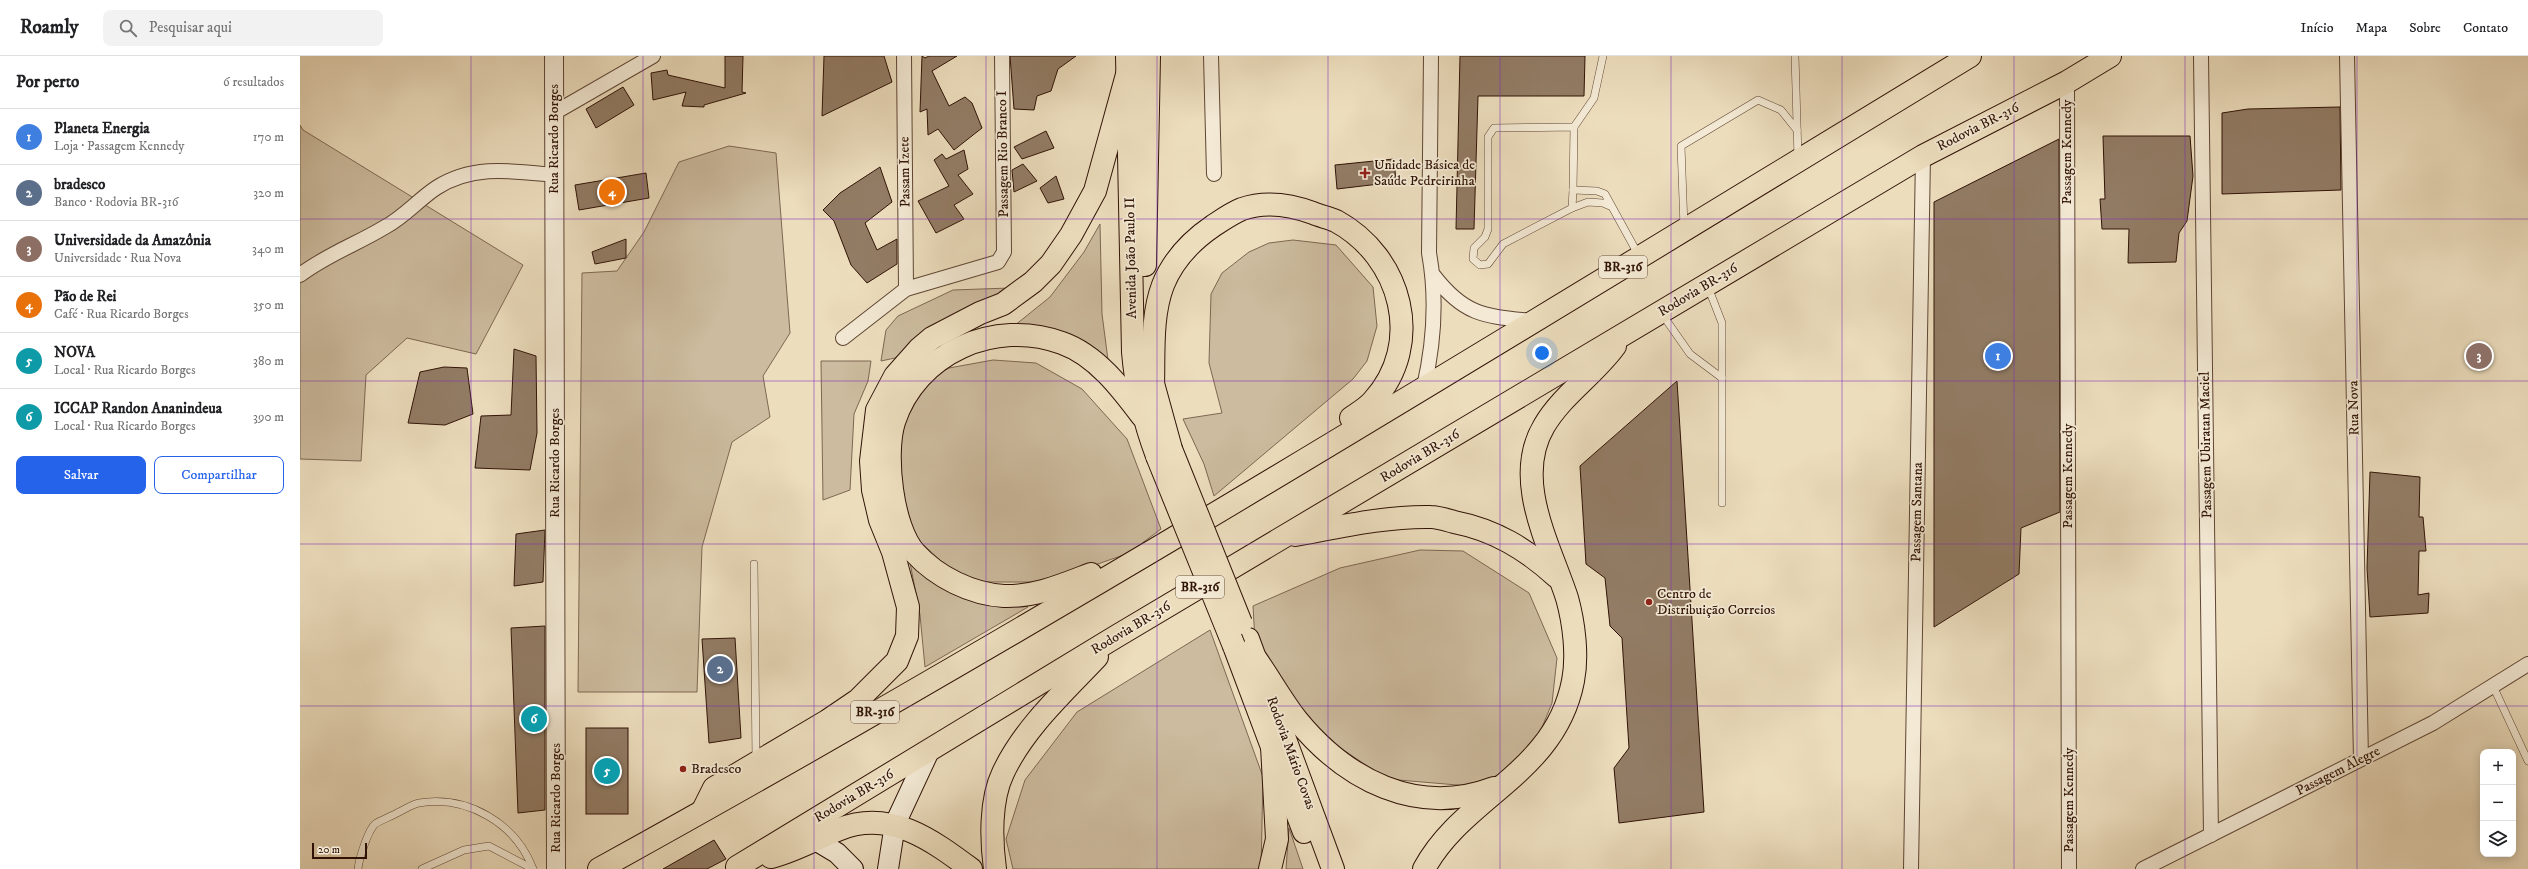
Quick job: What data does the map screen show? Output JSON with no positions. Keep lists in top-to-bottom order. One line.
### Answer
{"streets":{"main road":["Rodovia BR-316","Avenida João Paulo II","BR-316","Rodovia Mário Covas"],"street":["Rua Ricardo Borges","Passagem Kennedy","Passagem Rio Branco I","Passam Izete","Rua Nova","Passagem Ubiratan Maciel","Passagem Santana","Passagem Alegre"]},"crossings":[["Rodovia BR-316","Passagem Kennedy"],["Rodovia BR-316","Passagem Santana"],["Passagem Rio Branco I","Passam Izete"],["Rua Nova","Passagem Alegre"],["Passagem Ubiratan Maciel","Passagem Alegre"]],"places":{"health":["Unidade Básica de Saúde Pedreirinha"],"other":["Centro de Distribuição Correios","Bradesco"]},"scale_bar":"20 m","page":{"header":"Roamly","search":"Pesquisar aqui","nav":["Início","Mapa","Sobre","Contato"],"heading":["Por perto","6 resultados"],"list":[{"mark":"1","name":"Planeta Energia","note":"Loja · Passagem Kennedy","value":"170 m"},{"mark":"2","name":"bradesco","note":"Banco · Rodovia BR-316","value":"320 m"},{"mark":"3","name":"Universidade da Amazônia","note":"Universidade · Rua Nova","value":"340 m"},{"mark":"4","name":"Pão de Rei","note":"Café · Rua Ricardo Borges","value":"350 m"},{"mark":"5","name":"NOVA","note":"Local · Rua Ricardo Borges","value":"380 m"},{"mark":"6","name":"ICCAP Randon Ananindeua","note":"Local · Rua Ricardo Borges","value":"390 m"}],"pins":["4","1","3","2","6","5"],"buttons":["Salvar","Compartilhar"],"map_buttons":["+","−"],"scale":"20 m"}}
